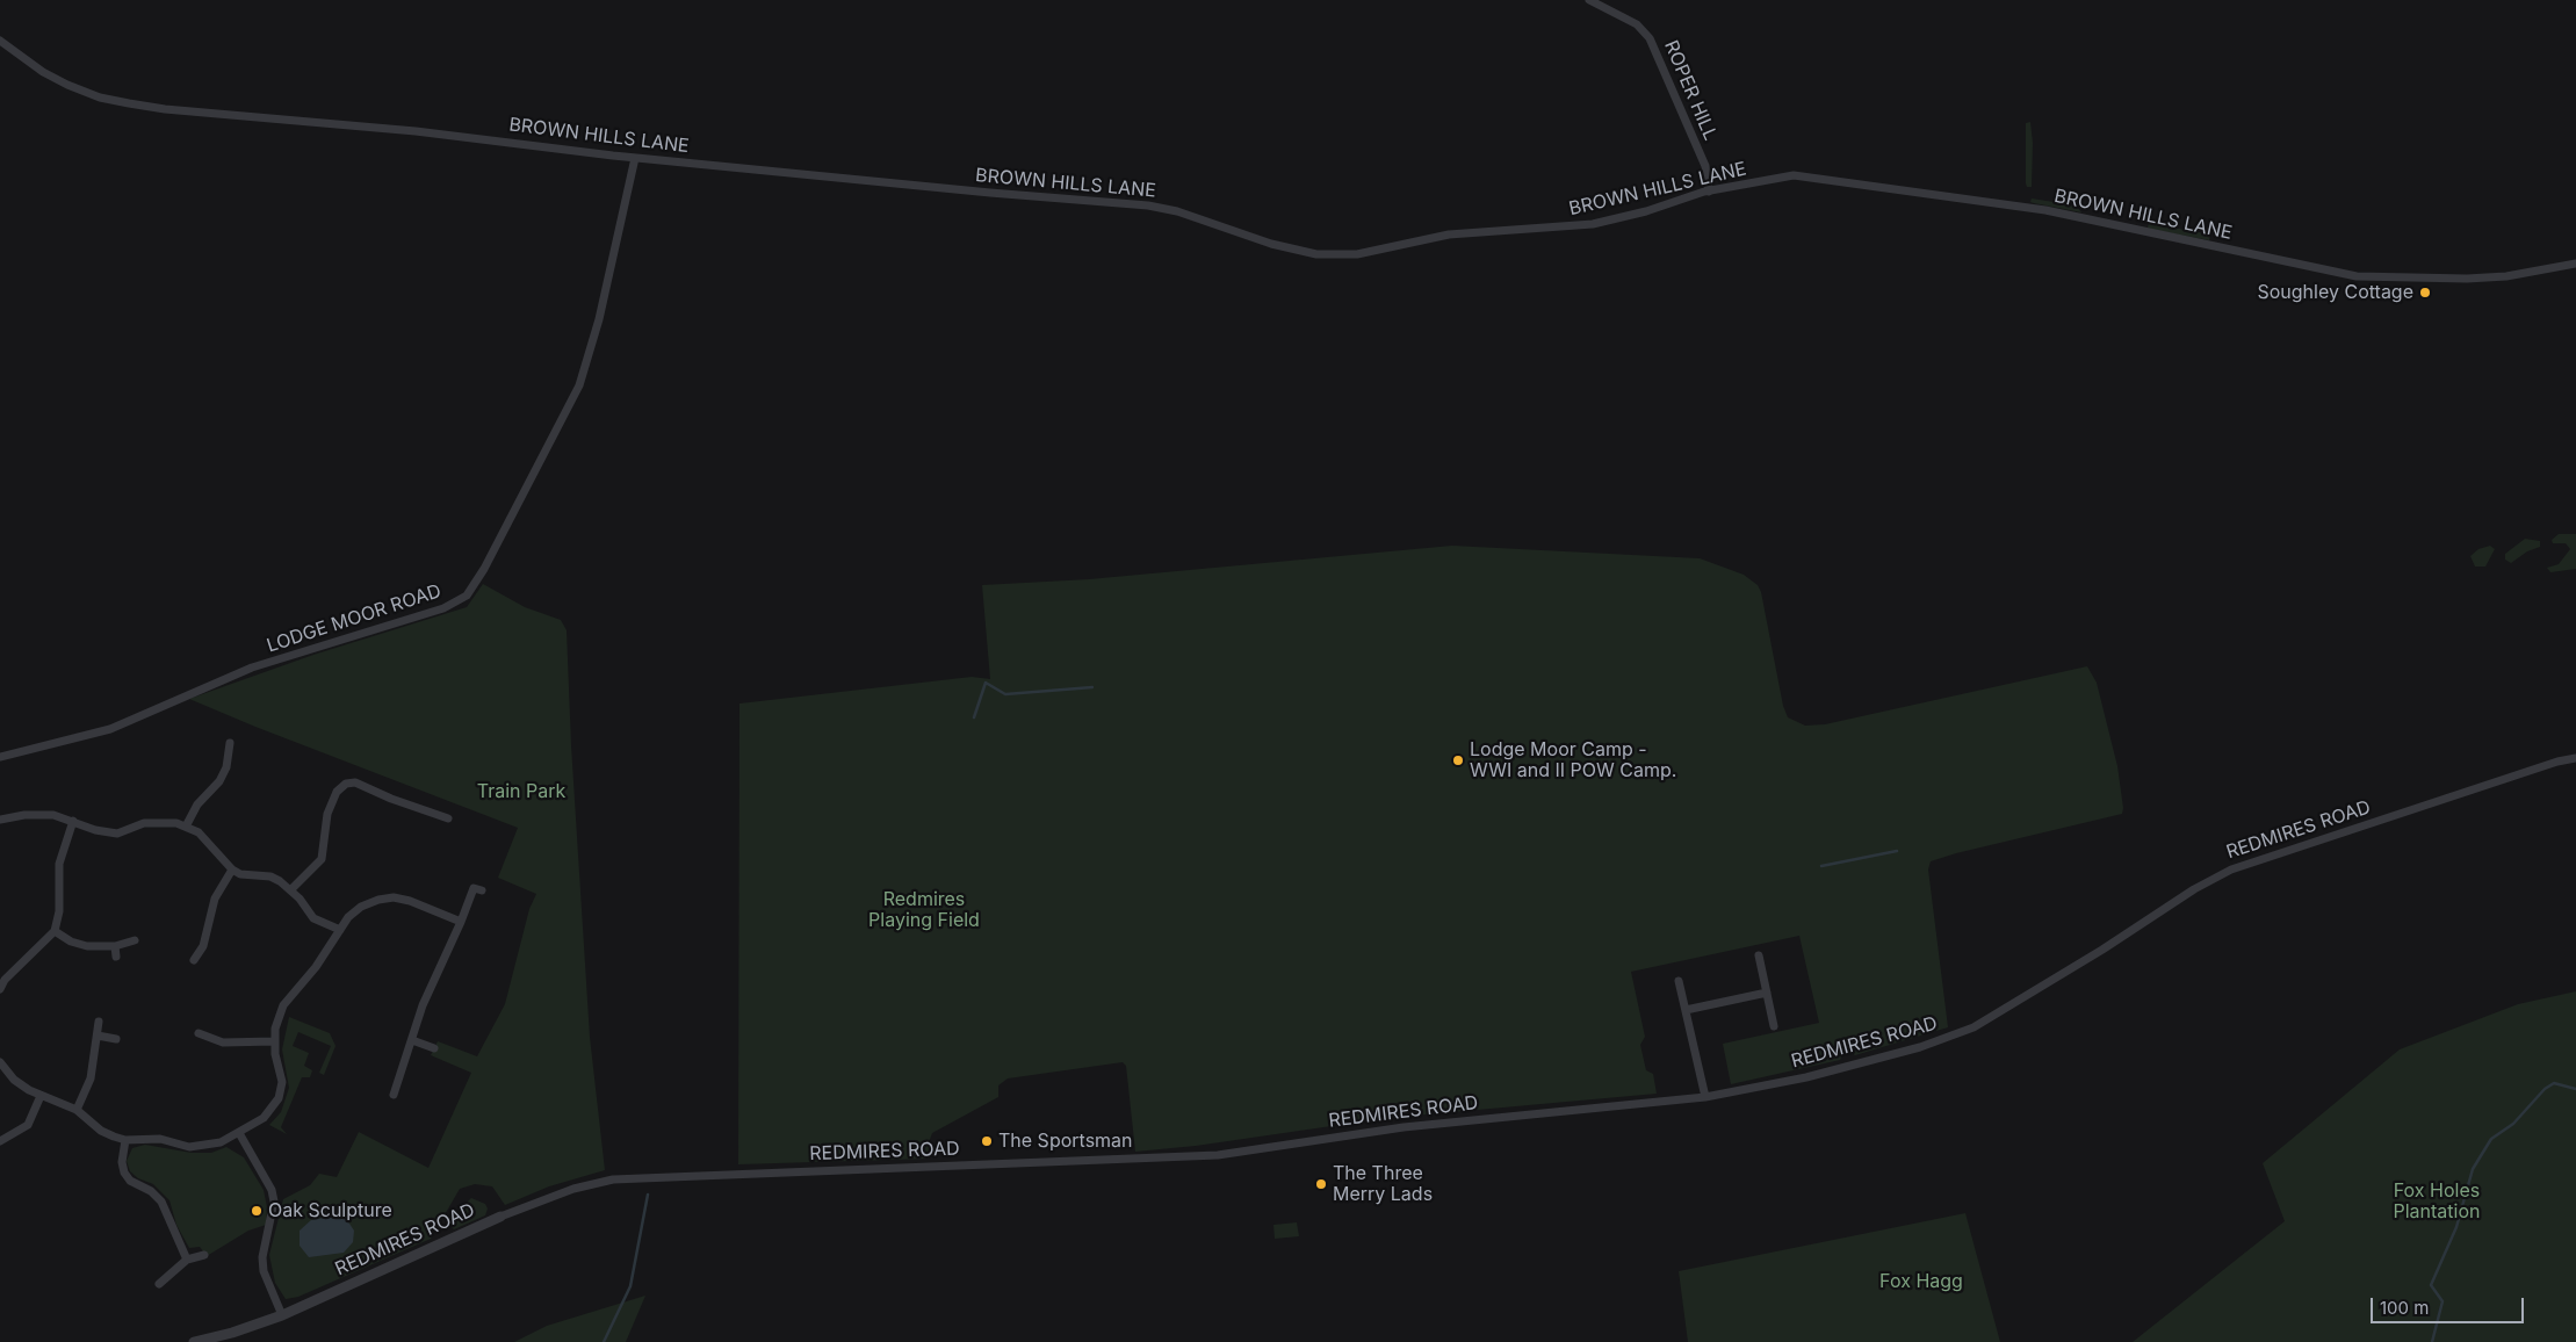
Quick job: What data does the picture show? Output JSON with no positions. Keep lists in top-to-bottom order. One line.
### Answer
{"streets":{"street":["ROPER HILL","BROWN HILLS LANE","LODGE MOOR ROAD","REDMIRES ROAD"]},"crossings":[["ROPER HILL","BROWN HILLS LANE"],["BROWN HILLS LANE","LODGE MOOR ROAD"]],"parks":["Train Park","Redmires Playing Field","Fox Holes Plantation","Fox Hagg"],"places":["Soughley Cottage","Lodge Moor Camp - WWI and II POW Camp.","The Sportsman","The Three Merry Lads","Oak Sculpture"],"scale_bar":"100 m"}
